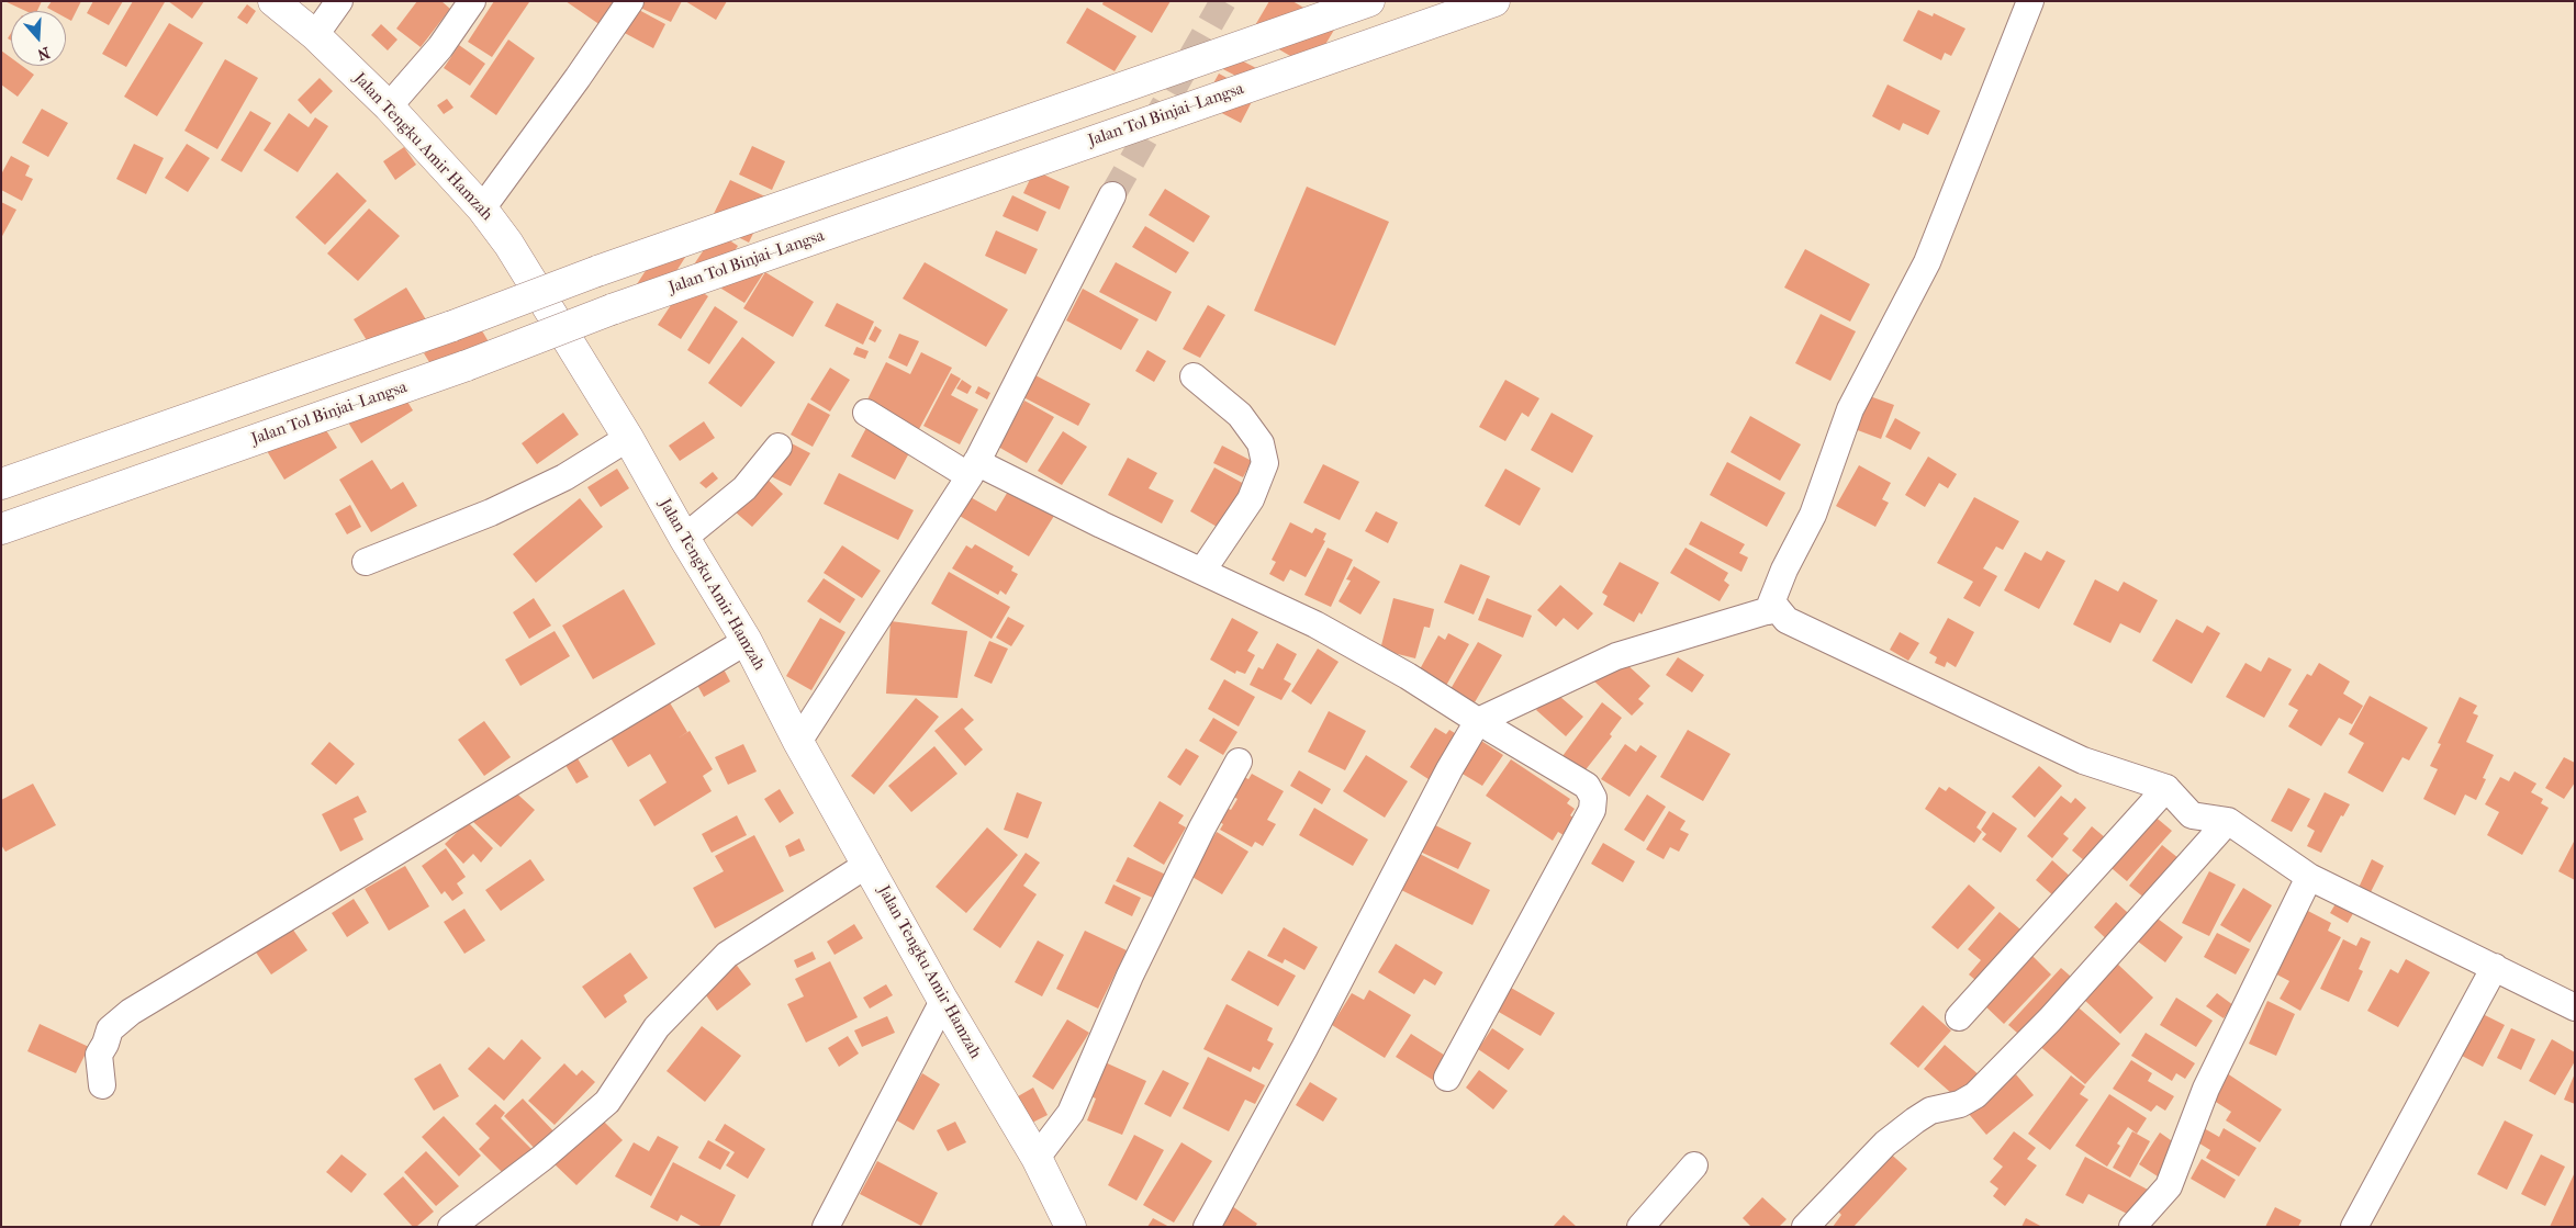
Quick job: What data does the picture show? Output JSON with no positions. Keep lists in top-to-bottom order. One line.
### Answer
{"streets":{"highway":["Jalan Tol Binjai–Langsa","Jalan Tengku Amir Hamzah"]},"north":"bottom"}
